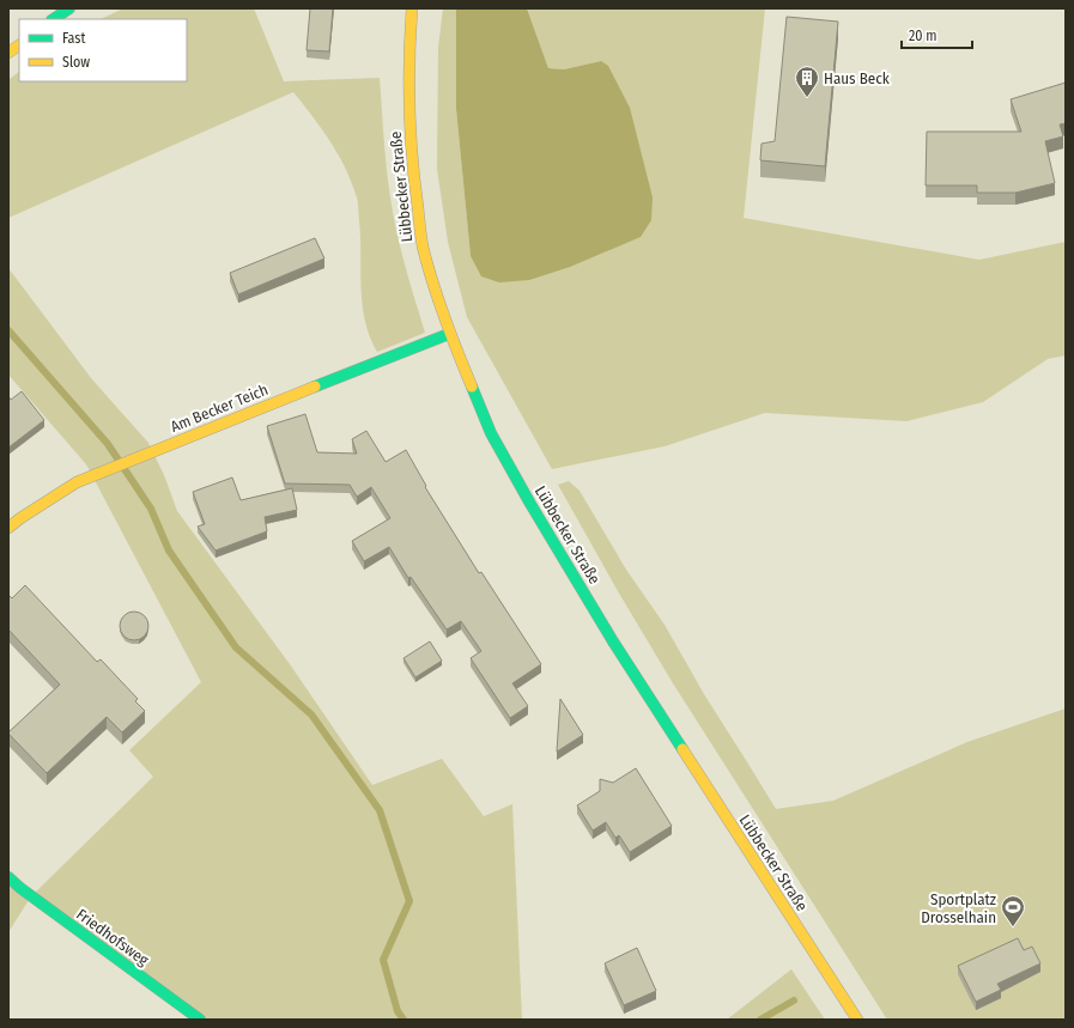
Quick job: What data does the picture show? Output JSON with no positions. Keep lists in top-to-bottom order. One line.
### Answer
{"streets":{"main road":["Lübbecker Straße","Am Becker Teich","Friedhofsweg"]},"crossings":[["Lübbecker Straße","Am Becker Teich"]],"places":{"building":["Haus Beck"],"sports":["Sportplatz Drosselhain"]},"legend":["Fast","Slow"],"scale_bar":"20 m"}
